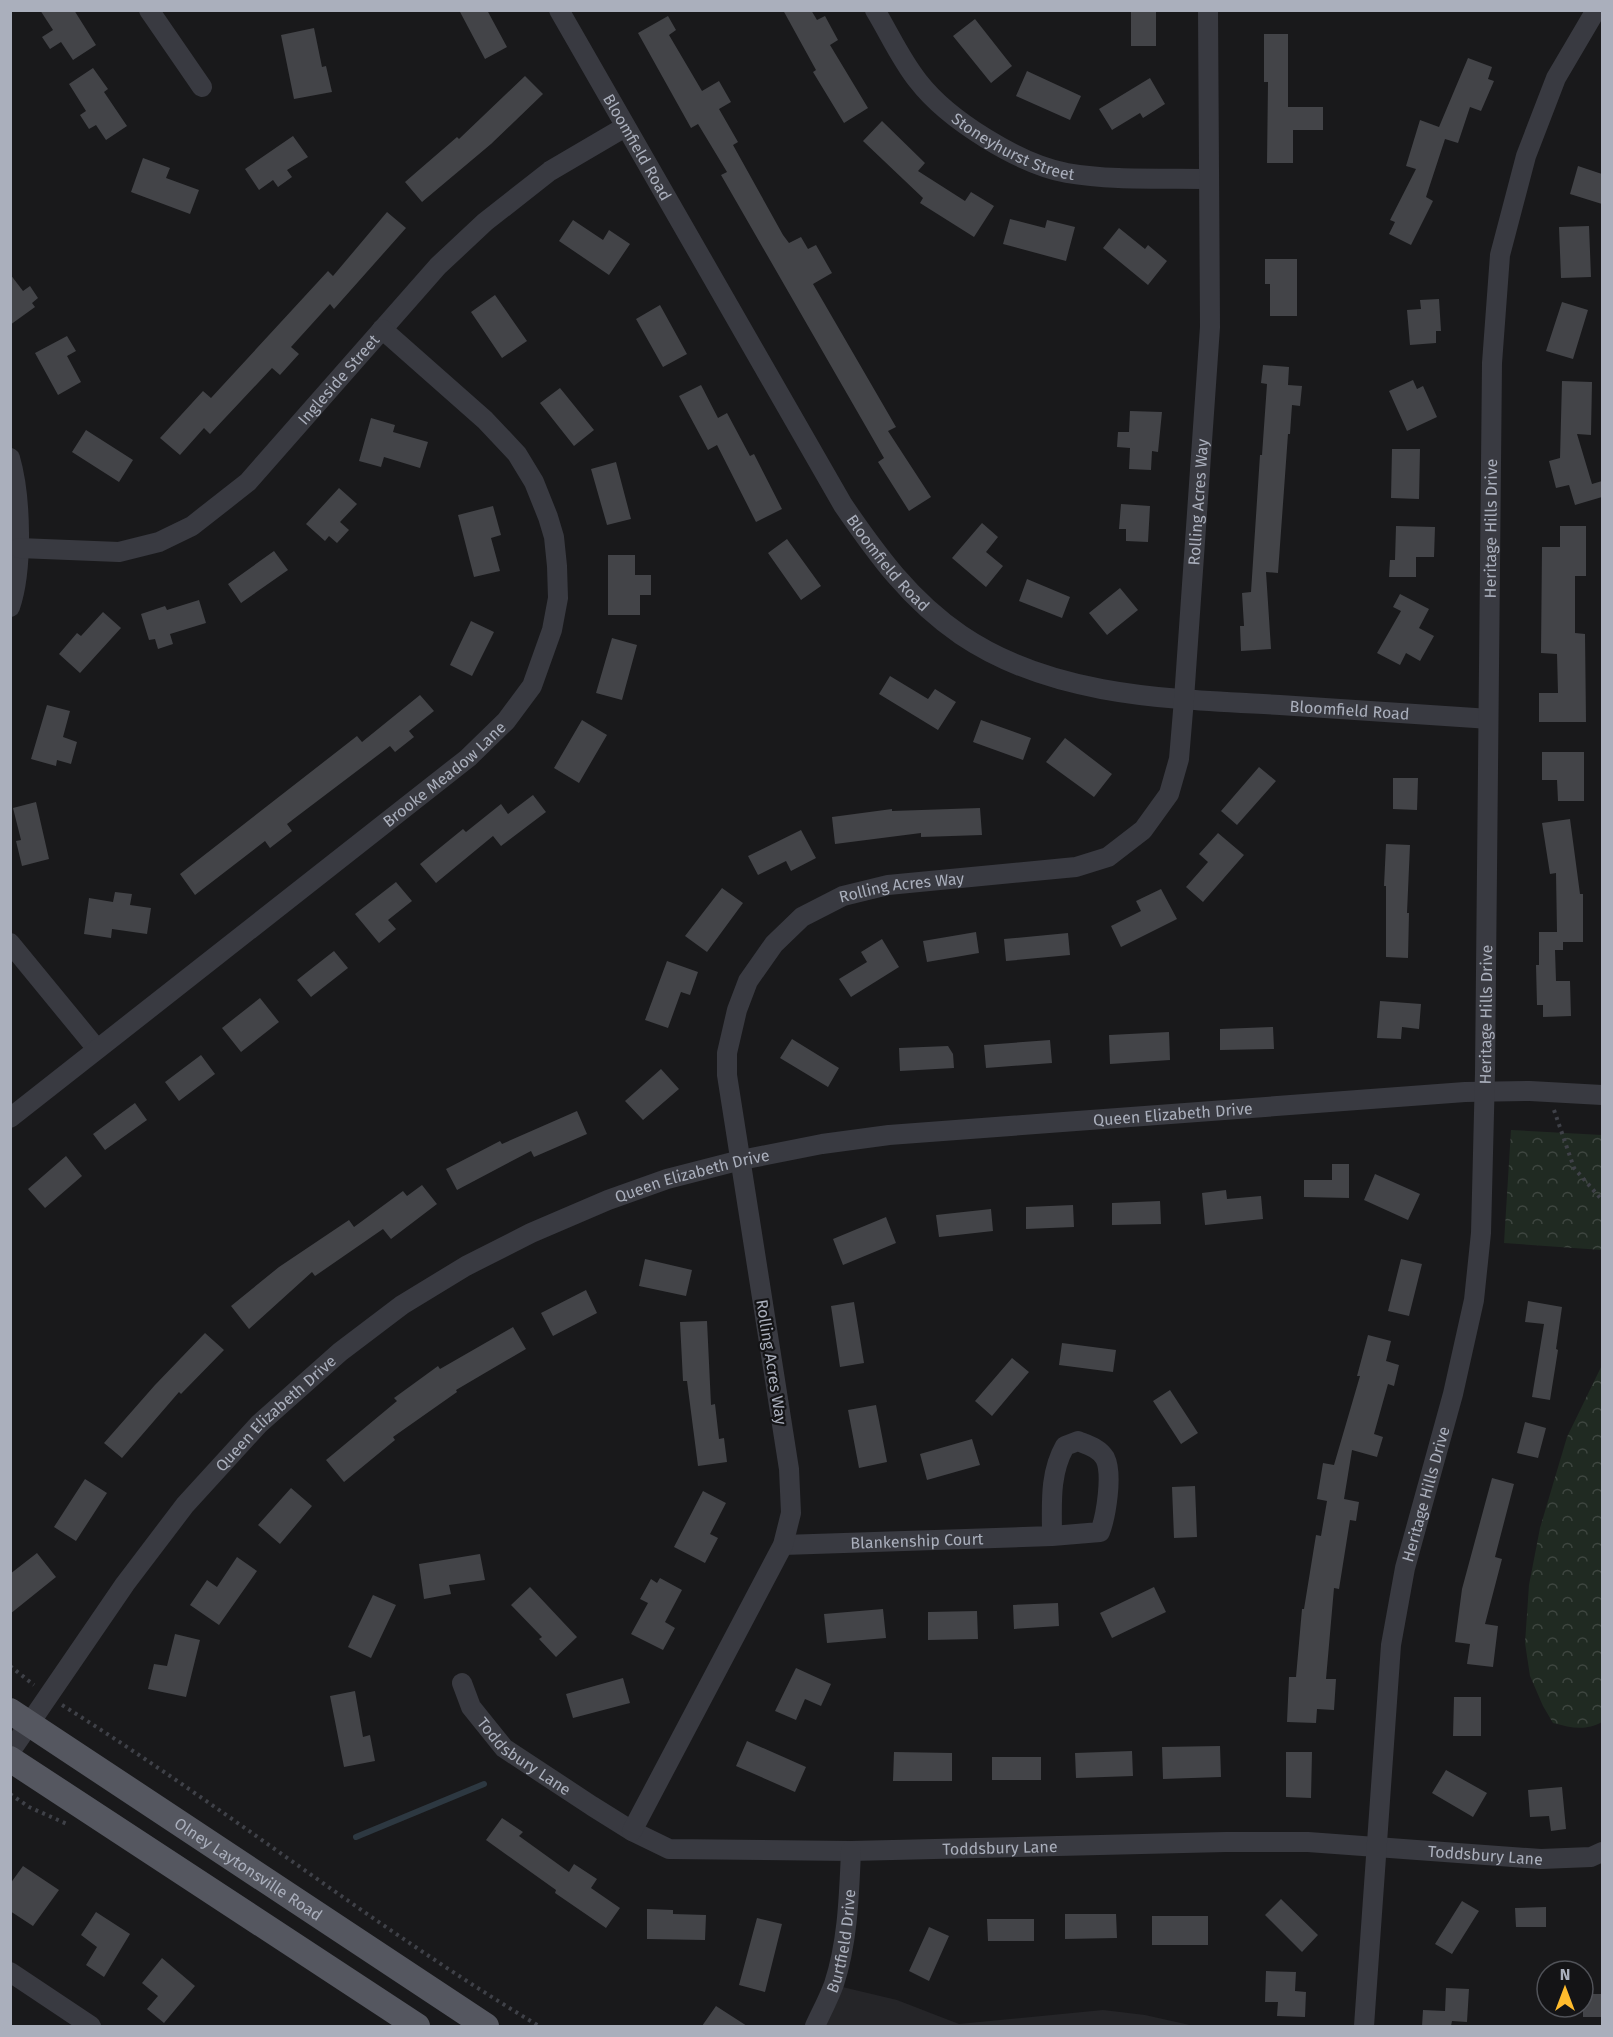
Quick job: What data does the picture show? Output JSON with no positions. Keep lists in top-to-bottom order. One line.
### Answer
{"streets":{"main road":["Olney Laytonsville Road"],"street":["Stoneyhurst Street","Bloomfield Road","Ingleside Street","Rolling Acres Way","Heritage Hills Drive","Brooke Meadow Lane","Queen Elizabeth Drive","Blankenship Court","Toddsbury Lane","Burtfield Drive"]},"crossings":[["Stoneyhurst Street","Rolling Acres Way"],["Bloomfield Road","Ingleside Street"],["Bloomfield Road","Rolling Acres Way"],["Bloomfield Road","Heritage Hills Drive"],["Ingleside Street","Brooke Meadow Lane"],["Rolling Acres Way","Queen Elizabeth Drive"],["Rolling Acres Way","Blankenship Court"],["Rolling Acres Way","Toddsbury Lane"],["Heritage Hills Drive","Queen Elizabeth Drive"],["Heritage Hills Drive","Toddsbury Lane"],["Queen Elizabeth Drive","Olney Laytonsville Road"],["Toddsbury Lane","Burtfield Drive"]],"north":"top"}
